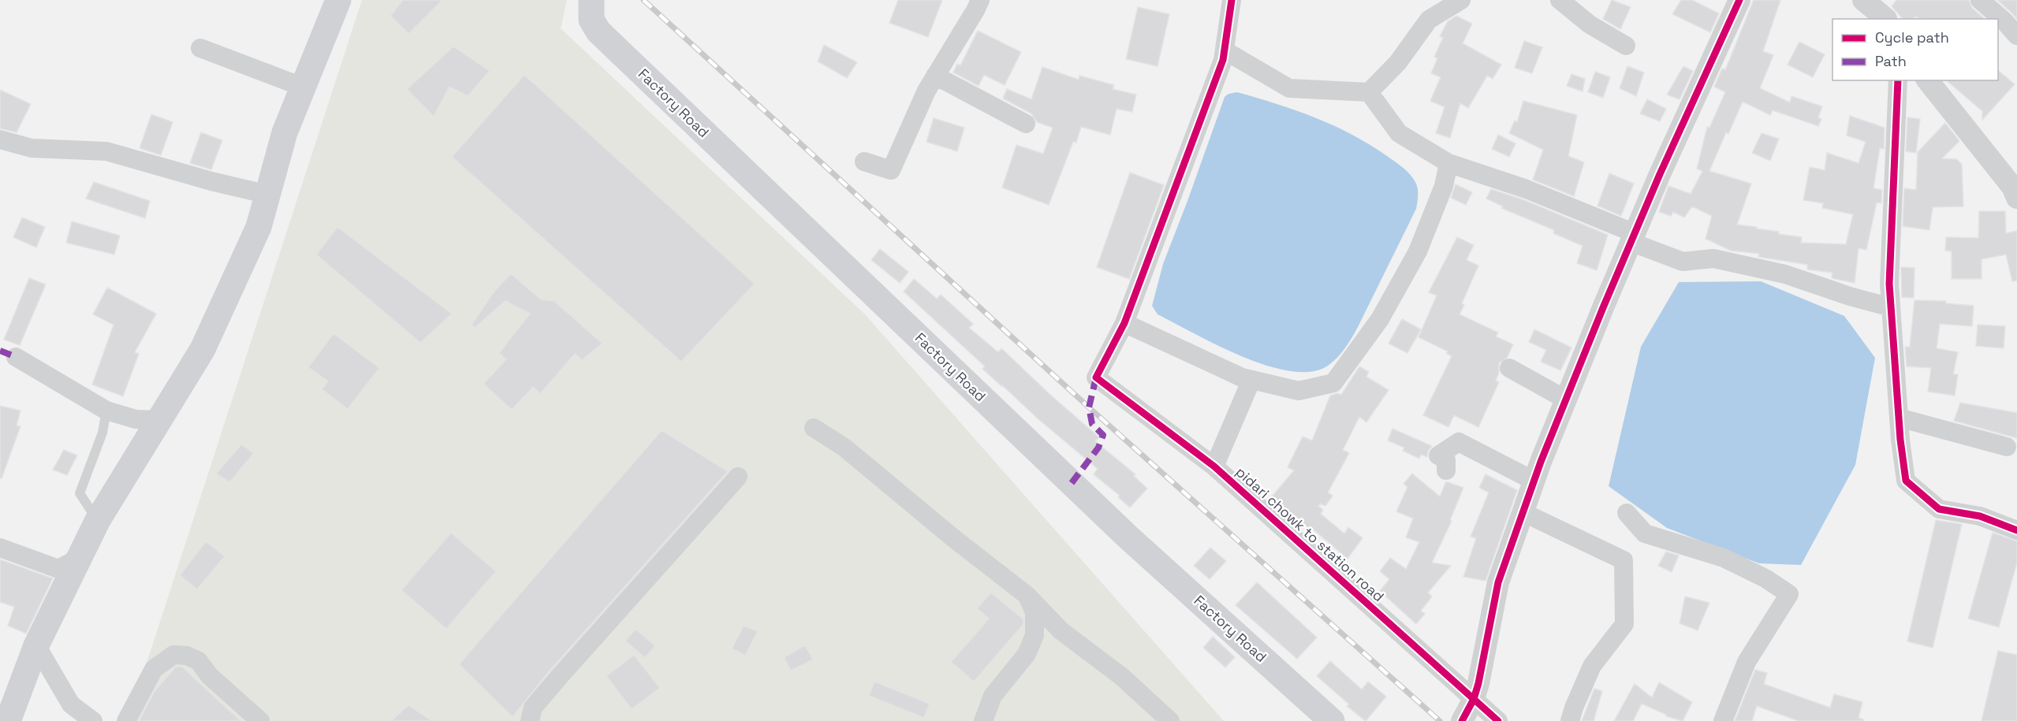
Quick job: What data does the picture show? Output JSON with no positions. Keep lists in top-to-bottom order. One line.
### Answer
{"streets":{"main road":["Factory Road"],"street":["pidari chowk to station road"]},"legend":["Cycle path","Path"]}
